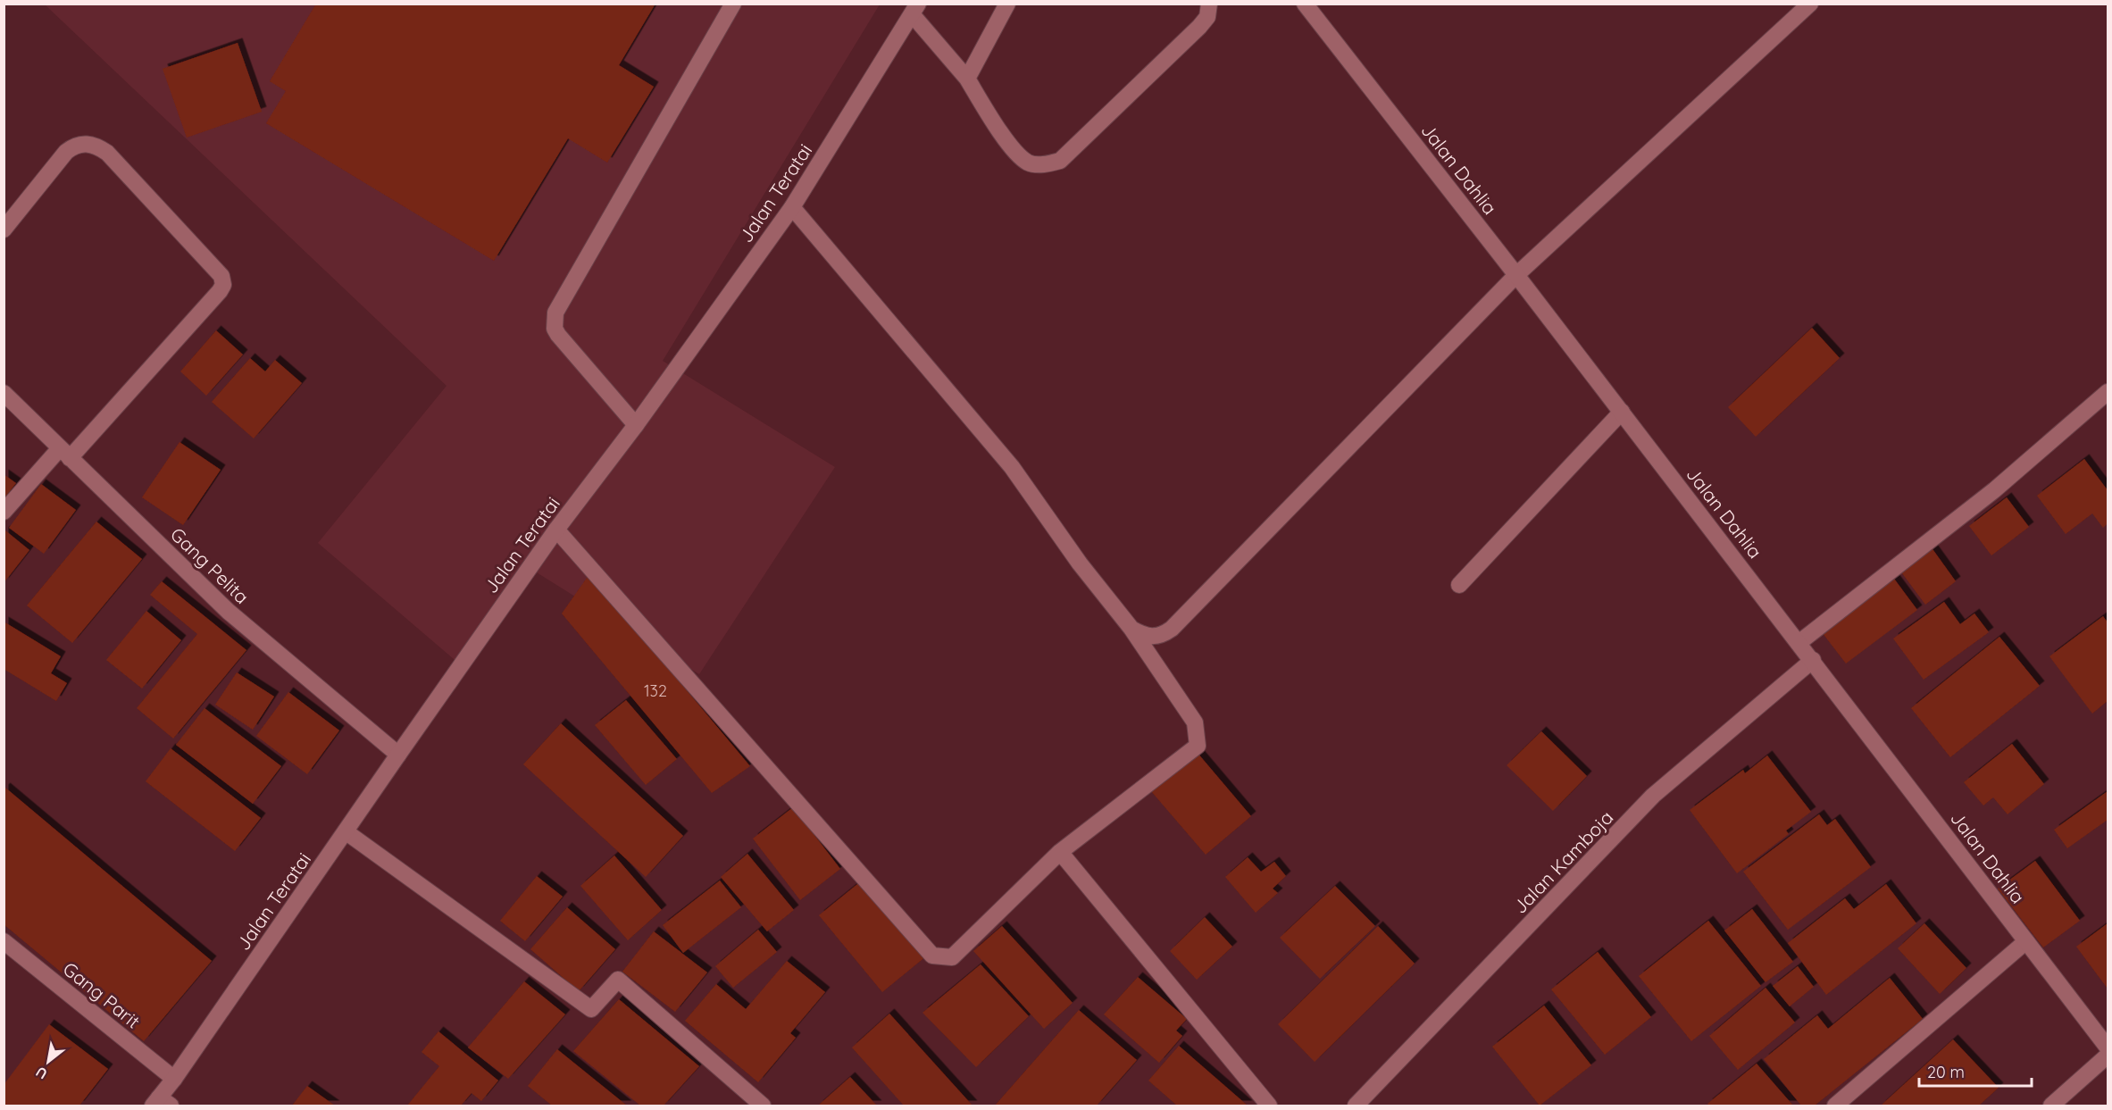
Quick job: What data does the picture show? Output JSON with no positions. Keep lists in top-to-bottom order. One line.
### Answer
{"streets":{"street":["Jalan Dahlia","Jalan Teratai","Gang Pelita","Jalan Kamboja","Gang Parit"]},"crossings":[["Jalan Dahlia","Jalan Kamboja"],["Jalan Teratai","Gang Pelita"],["Jalan Teratai","Gang Parit"]],"house_numbers":["132"],"scale_bar":"20 m","north":"bottom left"}
